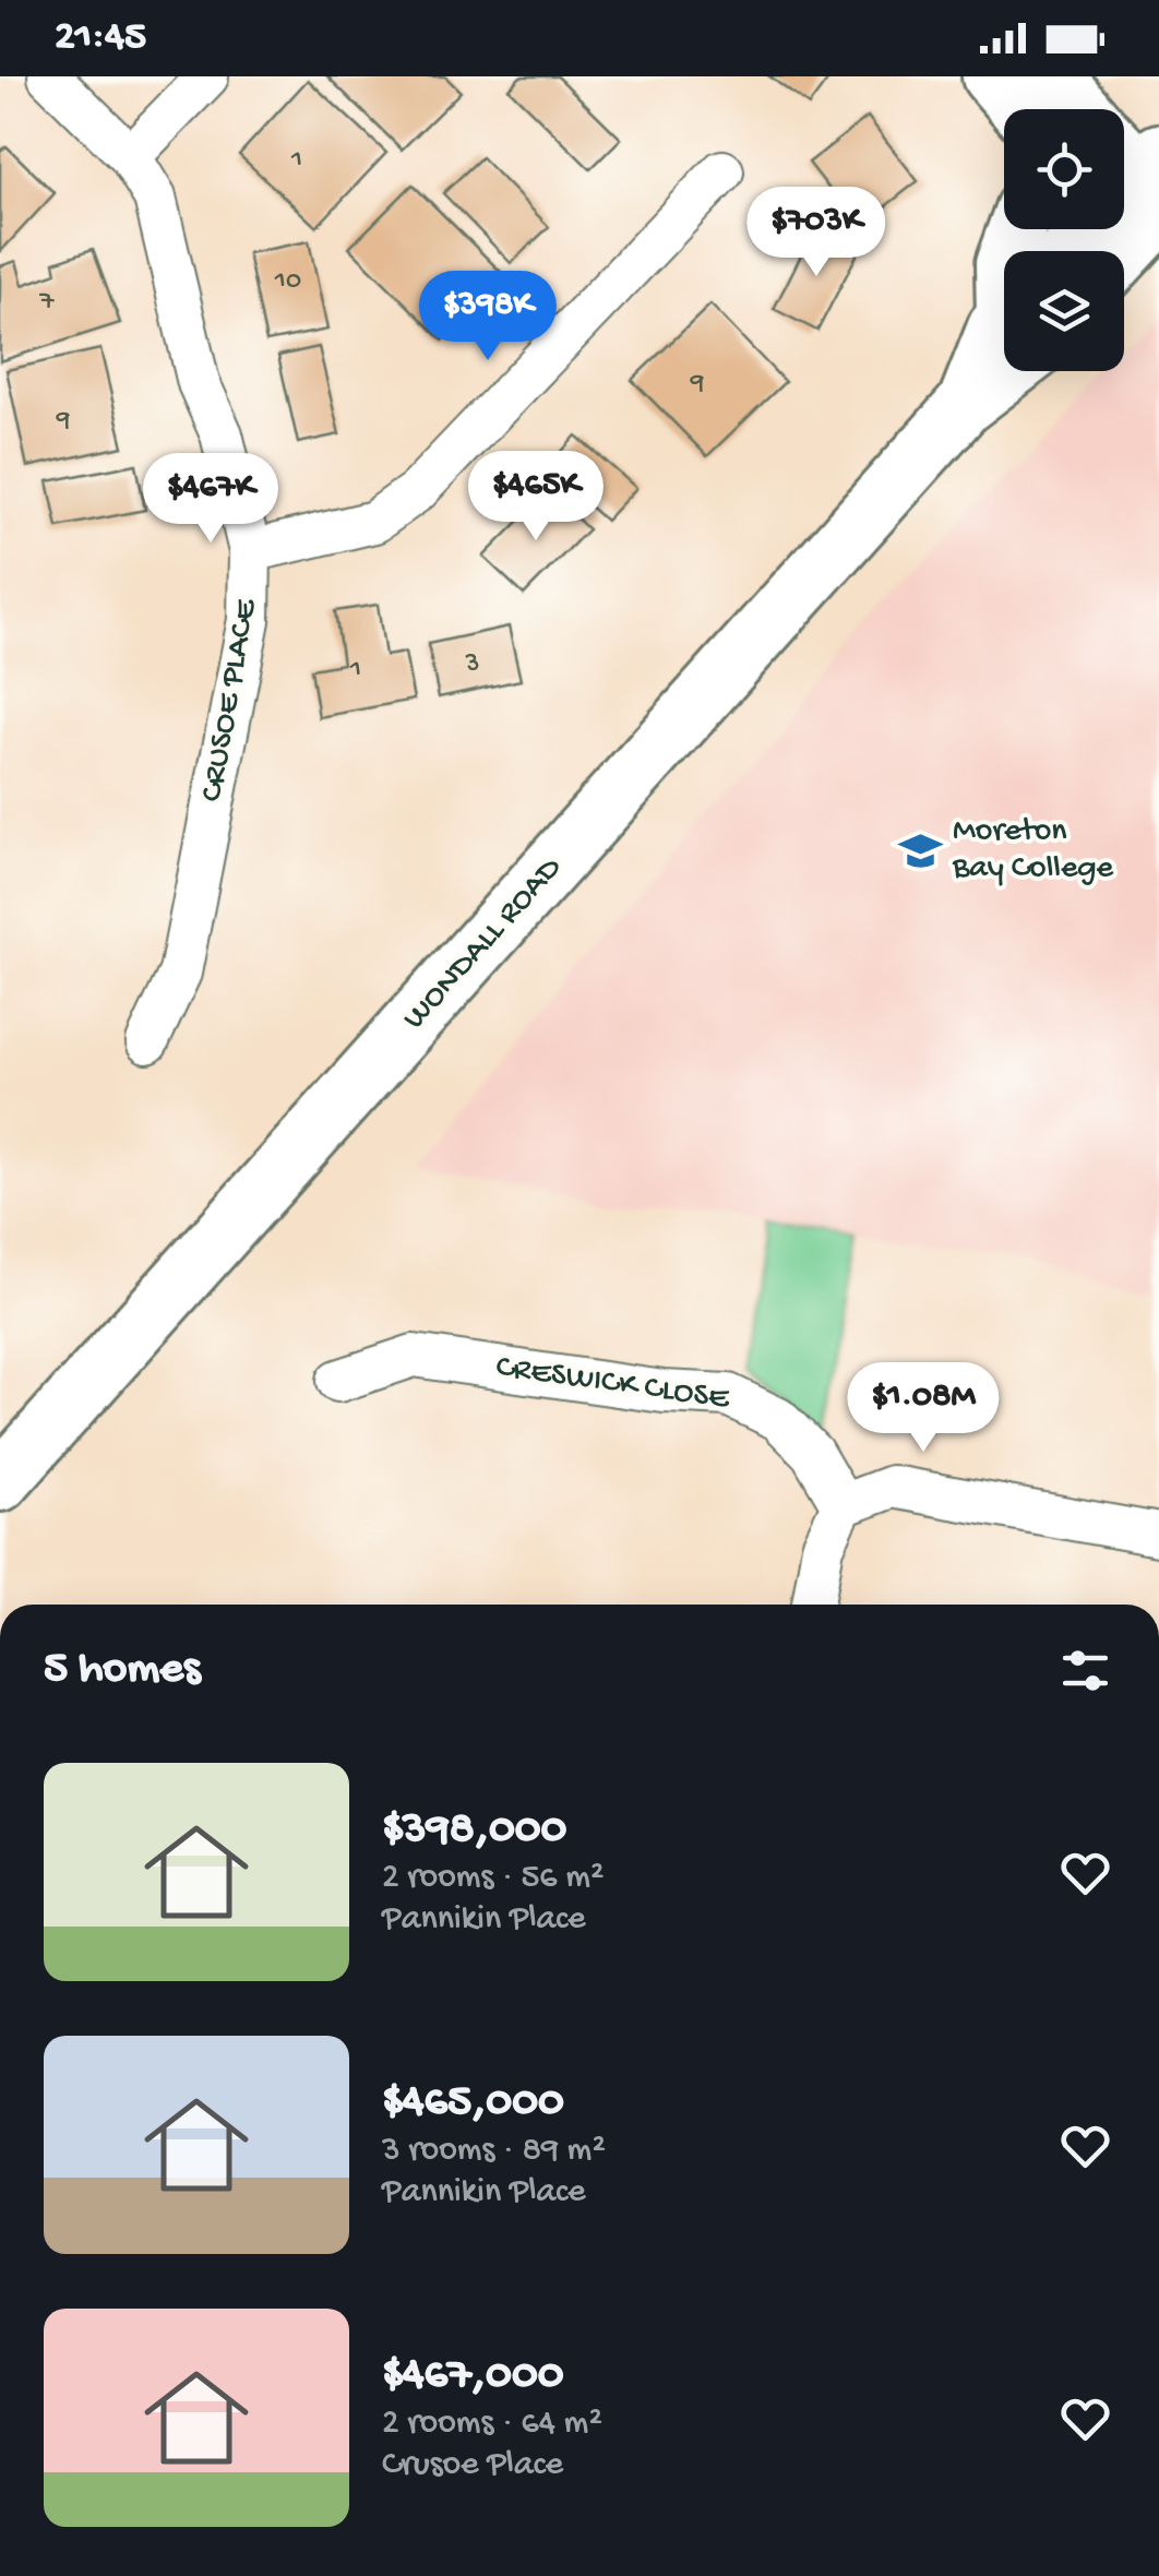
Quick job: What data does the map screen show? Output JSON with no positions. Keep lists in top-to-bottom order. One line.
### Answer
{"streets":{"main road":["WONDALL ROAD"],"street":["CRUSOE PLACE","CRESWICK CLOSE"]},"places":{"school or university":["Moreton Bay College"]},"house_numbers":["1","10","7","9","9","3","1"],"page":{"status":"21:45","price":["$703K","$398K","$465K","$467K","$1.08M"],"heading":"5 homes","list":[{"name":"$398,000","note":"2 rooms · 56 m² · Pannikin Place"},{"name":"$465,000","note":"3 rooms · 89 m² · Pannikin Place"},{"name":"$467,000","note":"2 rooms · 64 m² · Crusoe Place"}]}}
